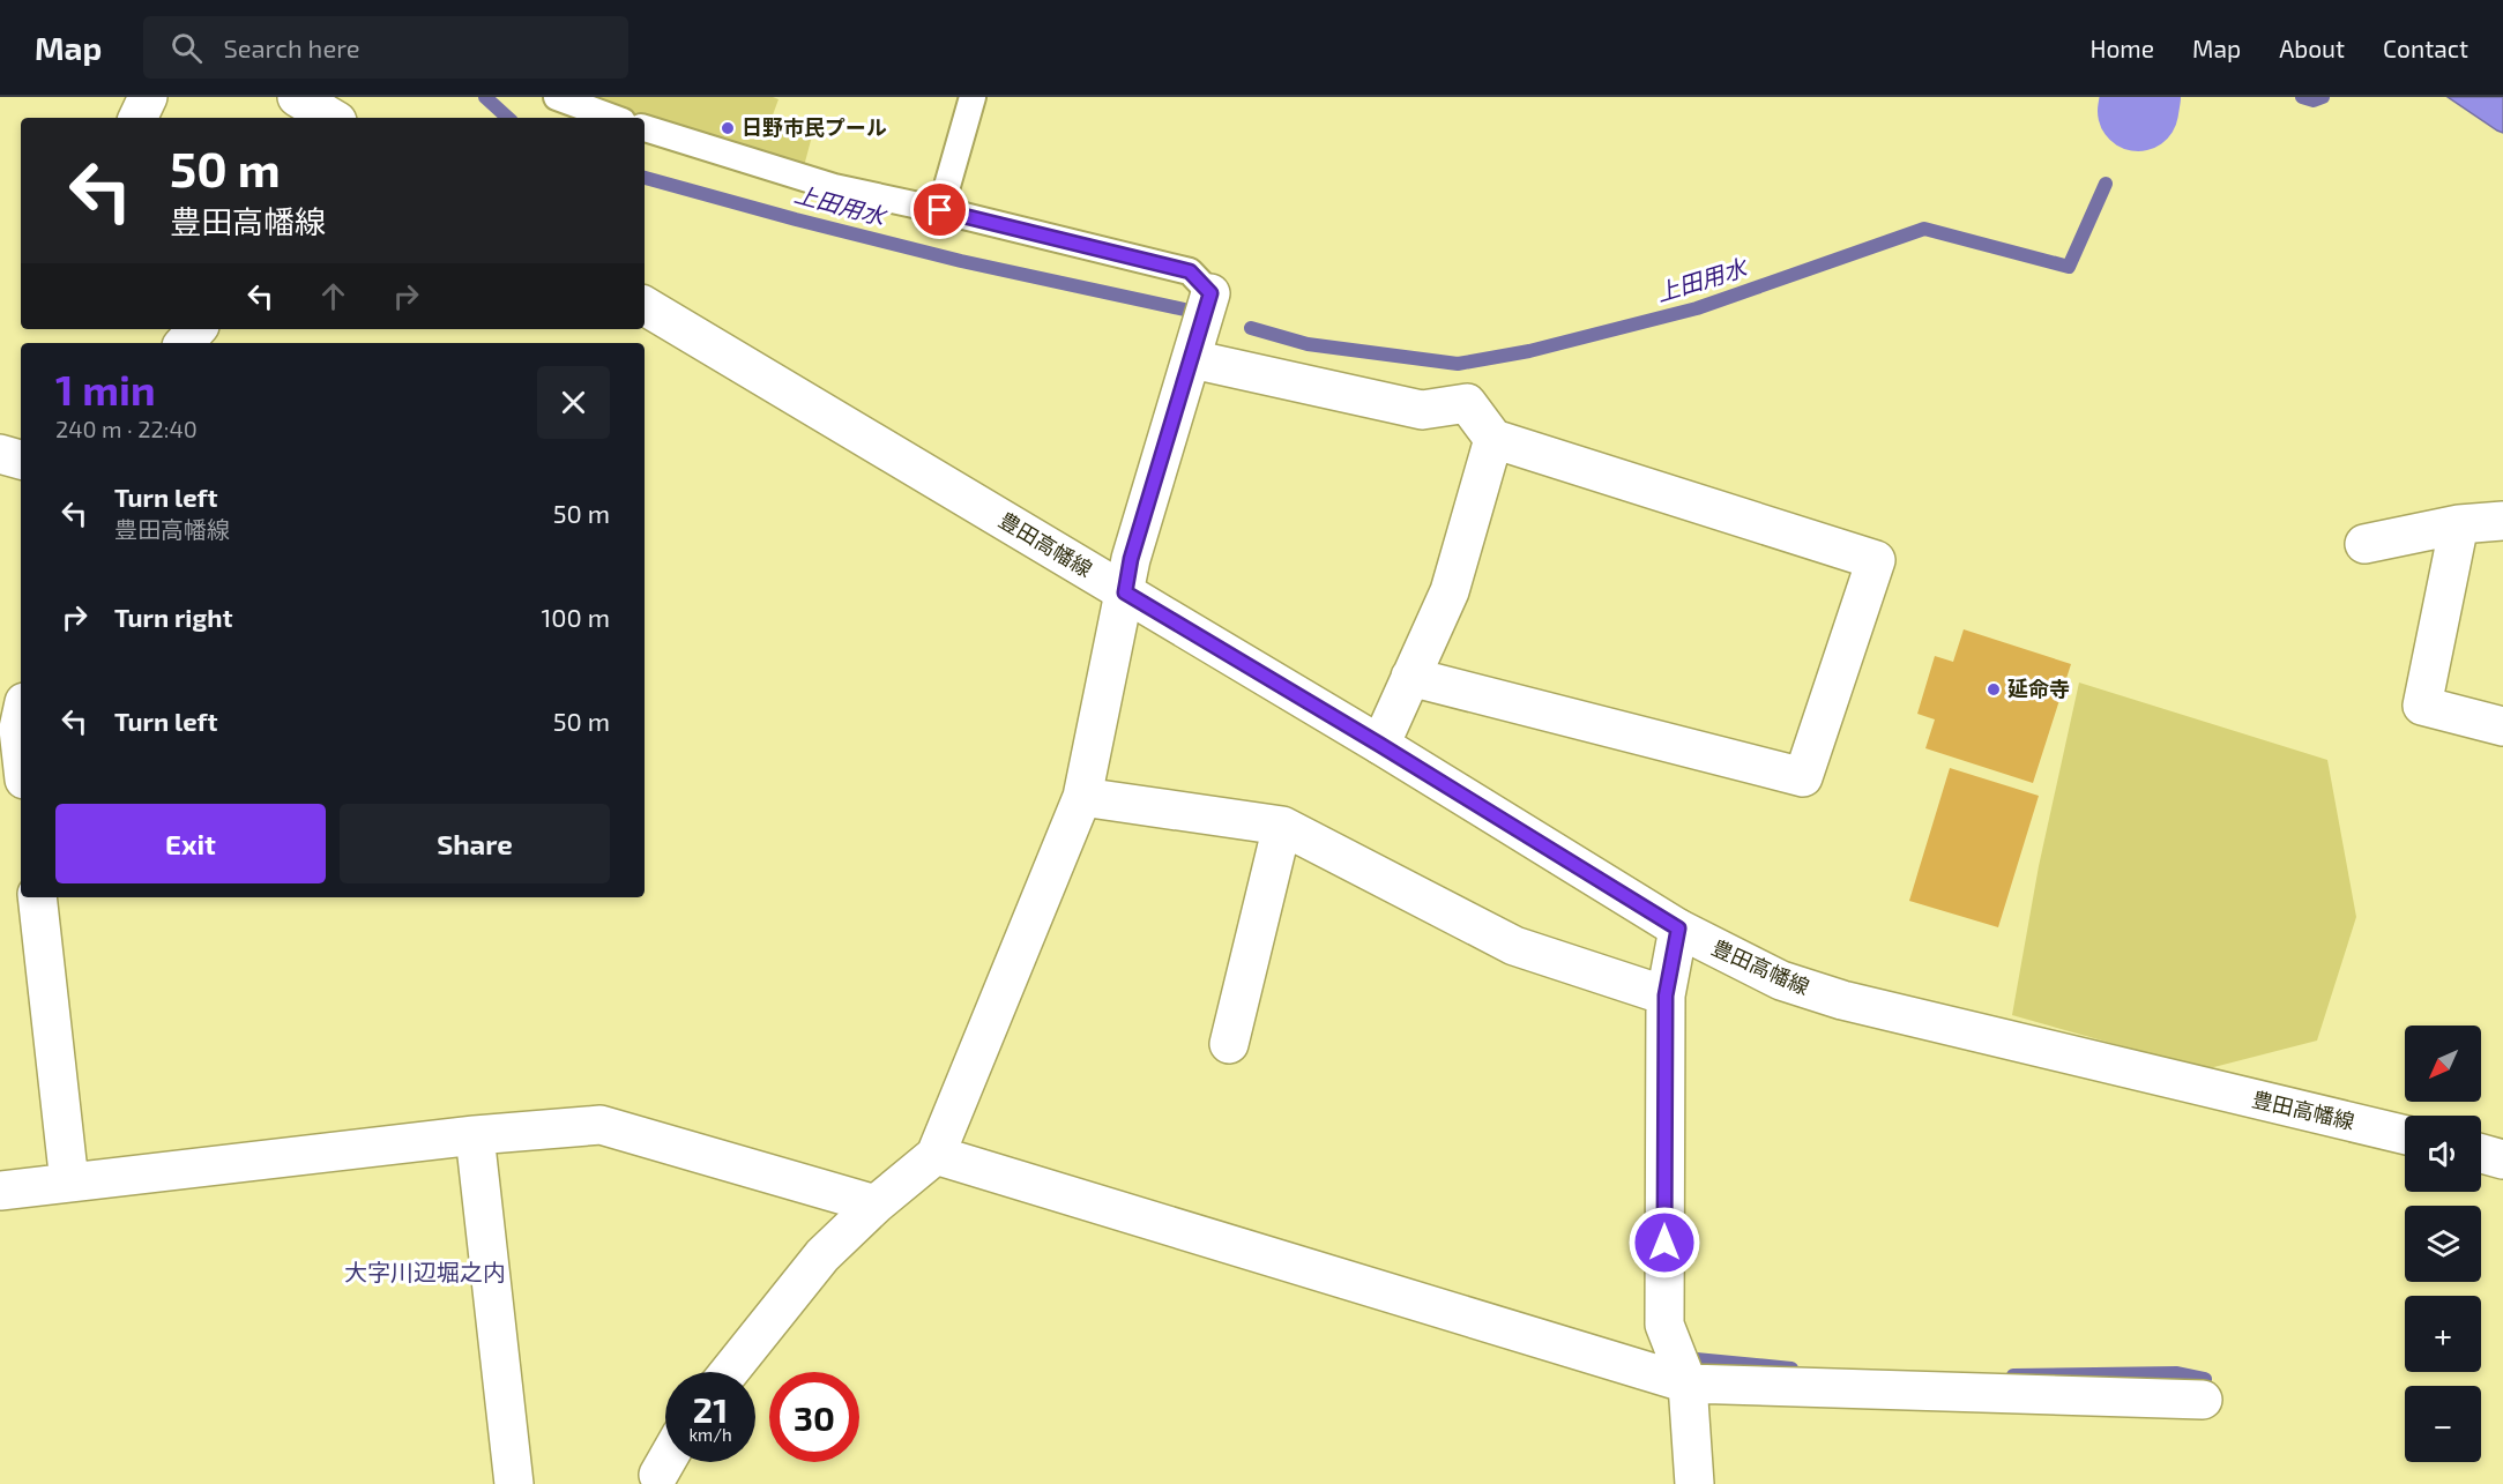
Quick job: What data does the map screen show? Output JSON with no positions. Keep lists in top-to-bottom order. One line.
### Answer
{"streets":{"street":["豊田高幡線"]},"districts":["大字川辺堀之内"],"water":["上田用水"],"places":["日野市民プール","延命寺"],"north":"bottom left","page":{"header":"Map","search":"Search here","nav":["Home","Map","About","Contact"],"turn":["50 m","豊田高幡線"],"heading":["1 min","240 m · 22:40"],"list":[{"name":"Turn left","note":"豊田高幡線","value":"50 m"},{"name":"Turn right","value":"100 m"},{"name":"Turn left","value":"50 m"}],"buttons":["Exit","Share"],"map_buttons":["+","−"],"speed":"21 km/h","limit":"30"}}
